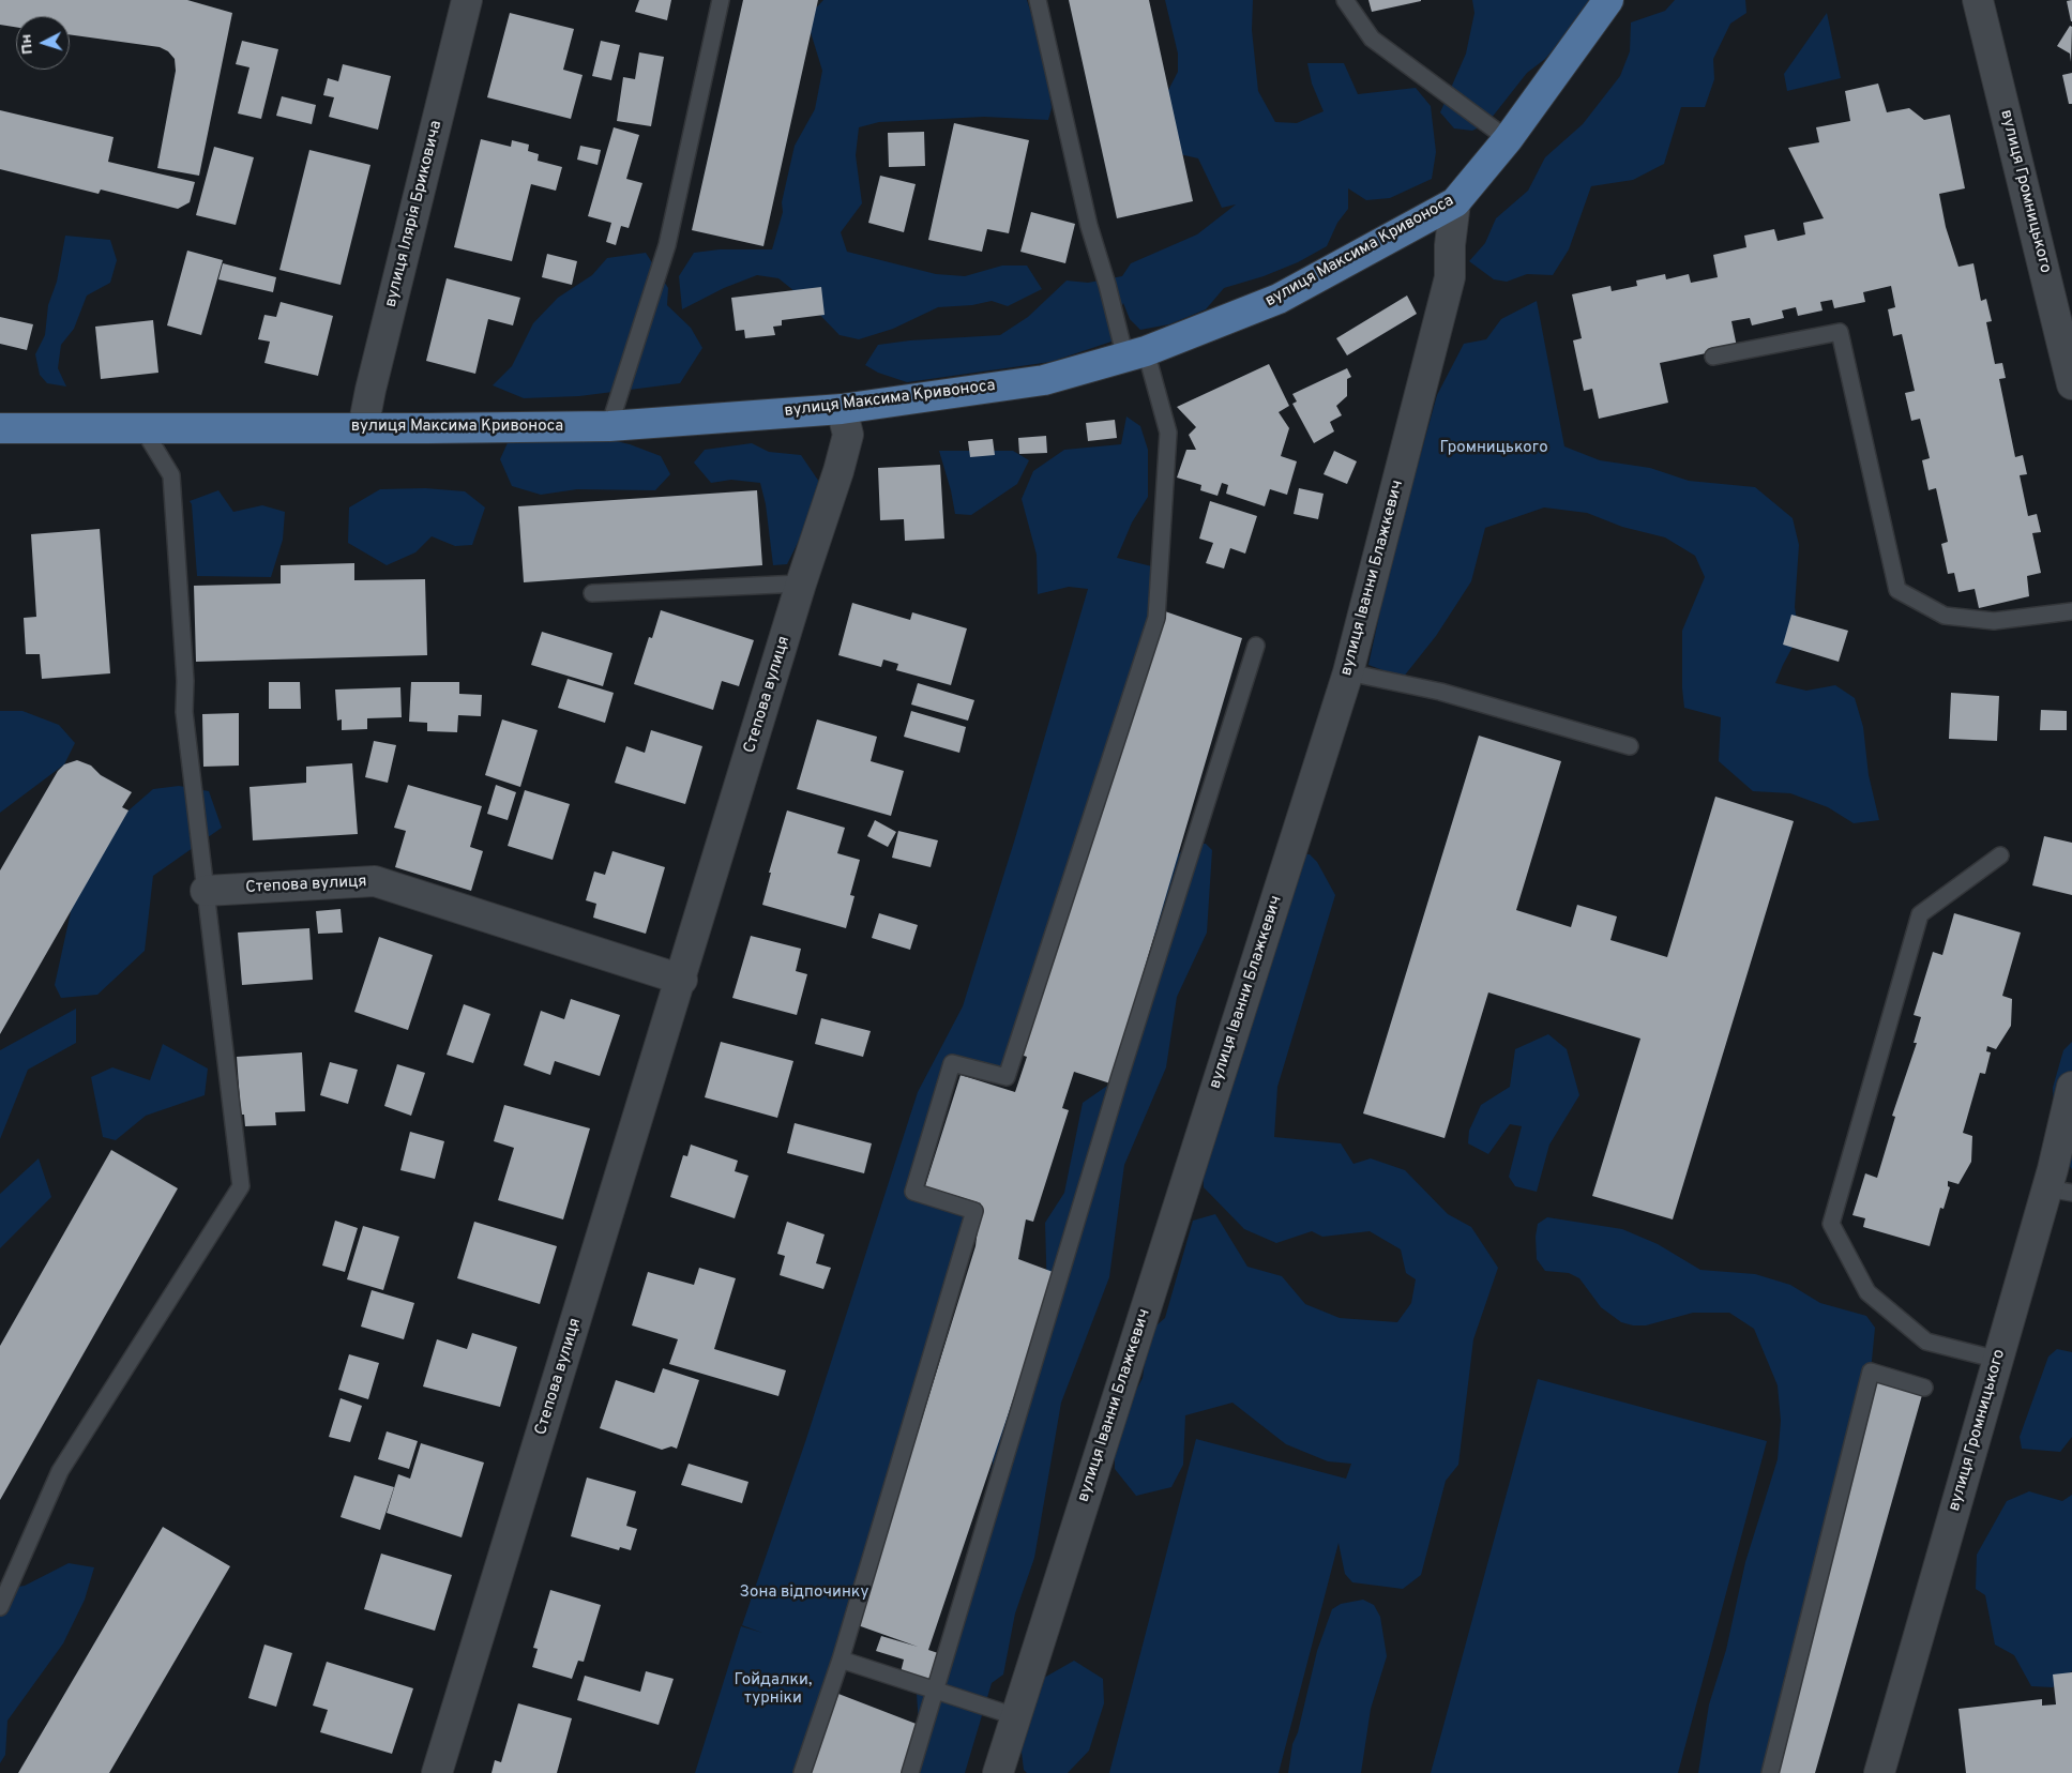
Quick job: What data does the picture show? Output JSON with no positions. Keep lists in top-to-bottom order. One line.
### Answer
{"streets":{"main road":["вулиця Максима Кривоноса"],"street":["вулиця Громницького","вулиця Ілярія Бриковича","вулиця Іванни Блажкевич","Степова вулиця"]},"crossings":[["вулиця Ілярія Бриковича","вулиця Максима Кривоноса"],["вулиця Максима Кривоноса","вулиця Іванни Блажкевич"],["вулиця Максима Кривоноса","Степова вулиця"]],"parks":["Громницького","Зона відпочинку","Гойдалки, турніки"],"north":"left"}
